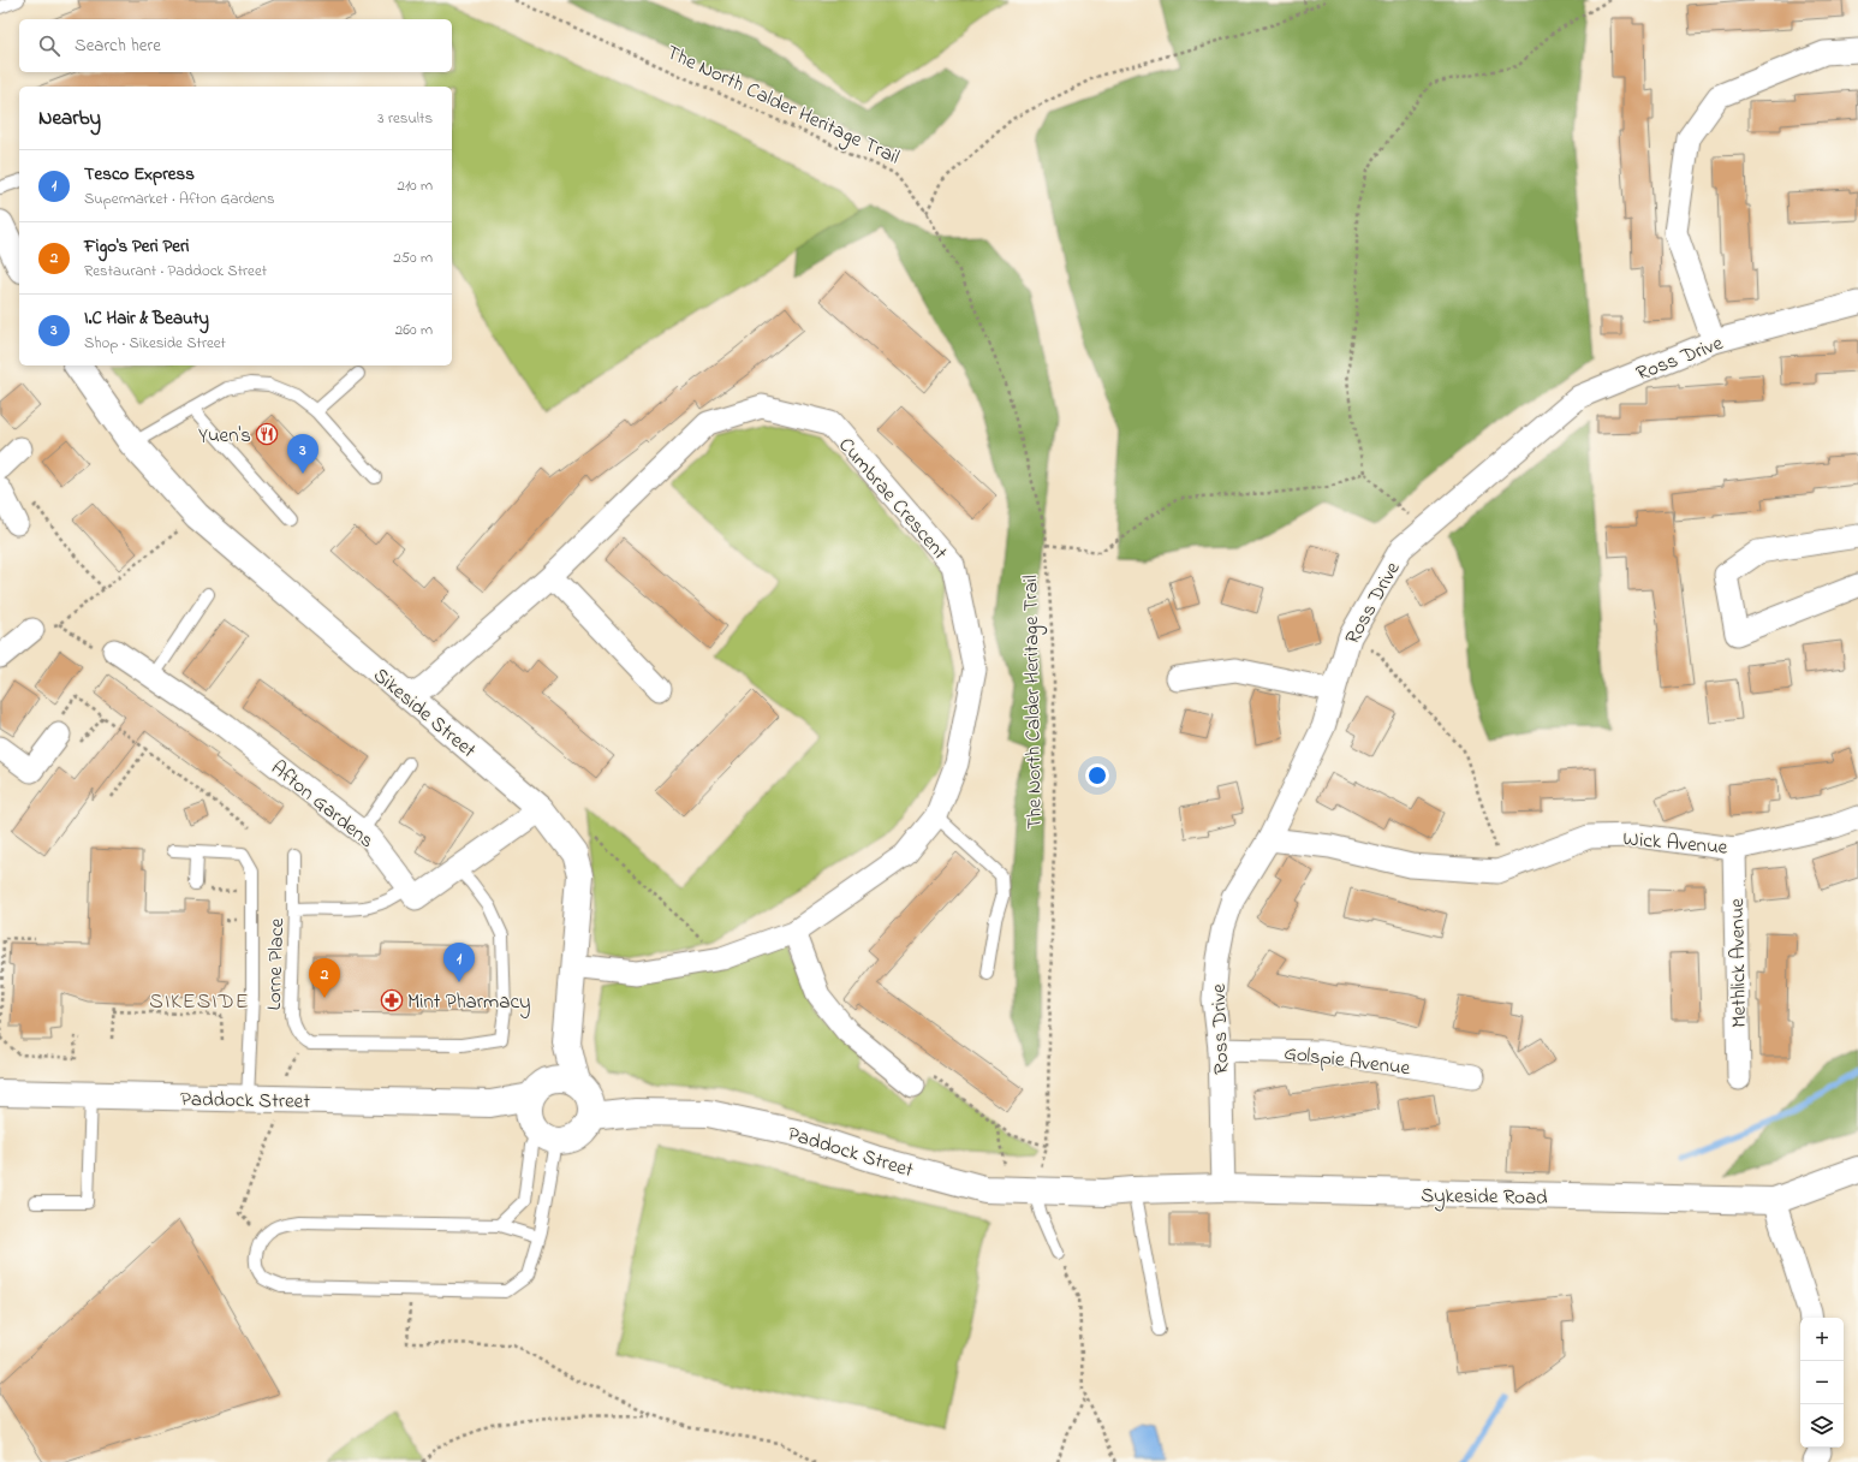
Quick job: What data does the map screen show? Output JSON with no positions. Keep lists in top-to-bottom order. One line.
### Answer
{"streets":{"street":["Ross Drive","Cumbrae Crescent","Sikeside Street","Afton Gardens","Wick Avenue","Methlick Avenue","Golspie Avenue","Paddock Street","Sykeside Road"],"lane":["Lorne Place"],"path":["The North Calder Heritage Trail"]},"crossings":[["The North Calder Heritage Trail","Paddock Street"],["Ross Drive","Wick Avenue"],["Ross Drive","Golspie Avenue"],["Ross Drive","Sykeside Road"],["Cumbrae Crescent","Sikeside Street"],["Sikeside Street","Paddock Street"],["Afton Gardens","Lorne Place"],["Wick Avenue","Methlick Avenue"],["Paddock Street","Sykeside Road"]],"districts":["SIKESIDE"],"places":{"restaurant":["Yuen's"],"pharmacy":["Mint Pharmacy"]},"page":{"search":"Search here","heading":["Nearby","3 results"],"list":[{"mark":"1","name":"Tesco Express","note":"Supermarket · Afton Gardens","value":"210 m"},{"mark":"2","name":"Figo's Peri Peri","note":"Restaurant · Paddock Street","value":"250 m"},{"mark":"3","name":"I.C Hair & Beauty","note":"Shop · Sikeside Street","value":"260 m"}],"pins":["3","1","2"],"map_buttons":["+","−"]}}
